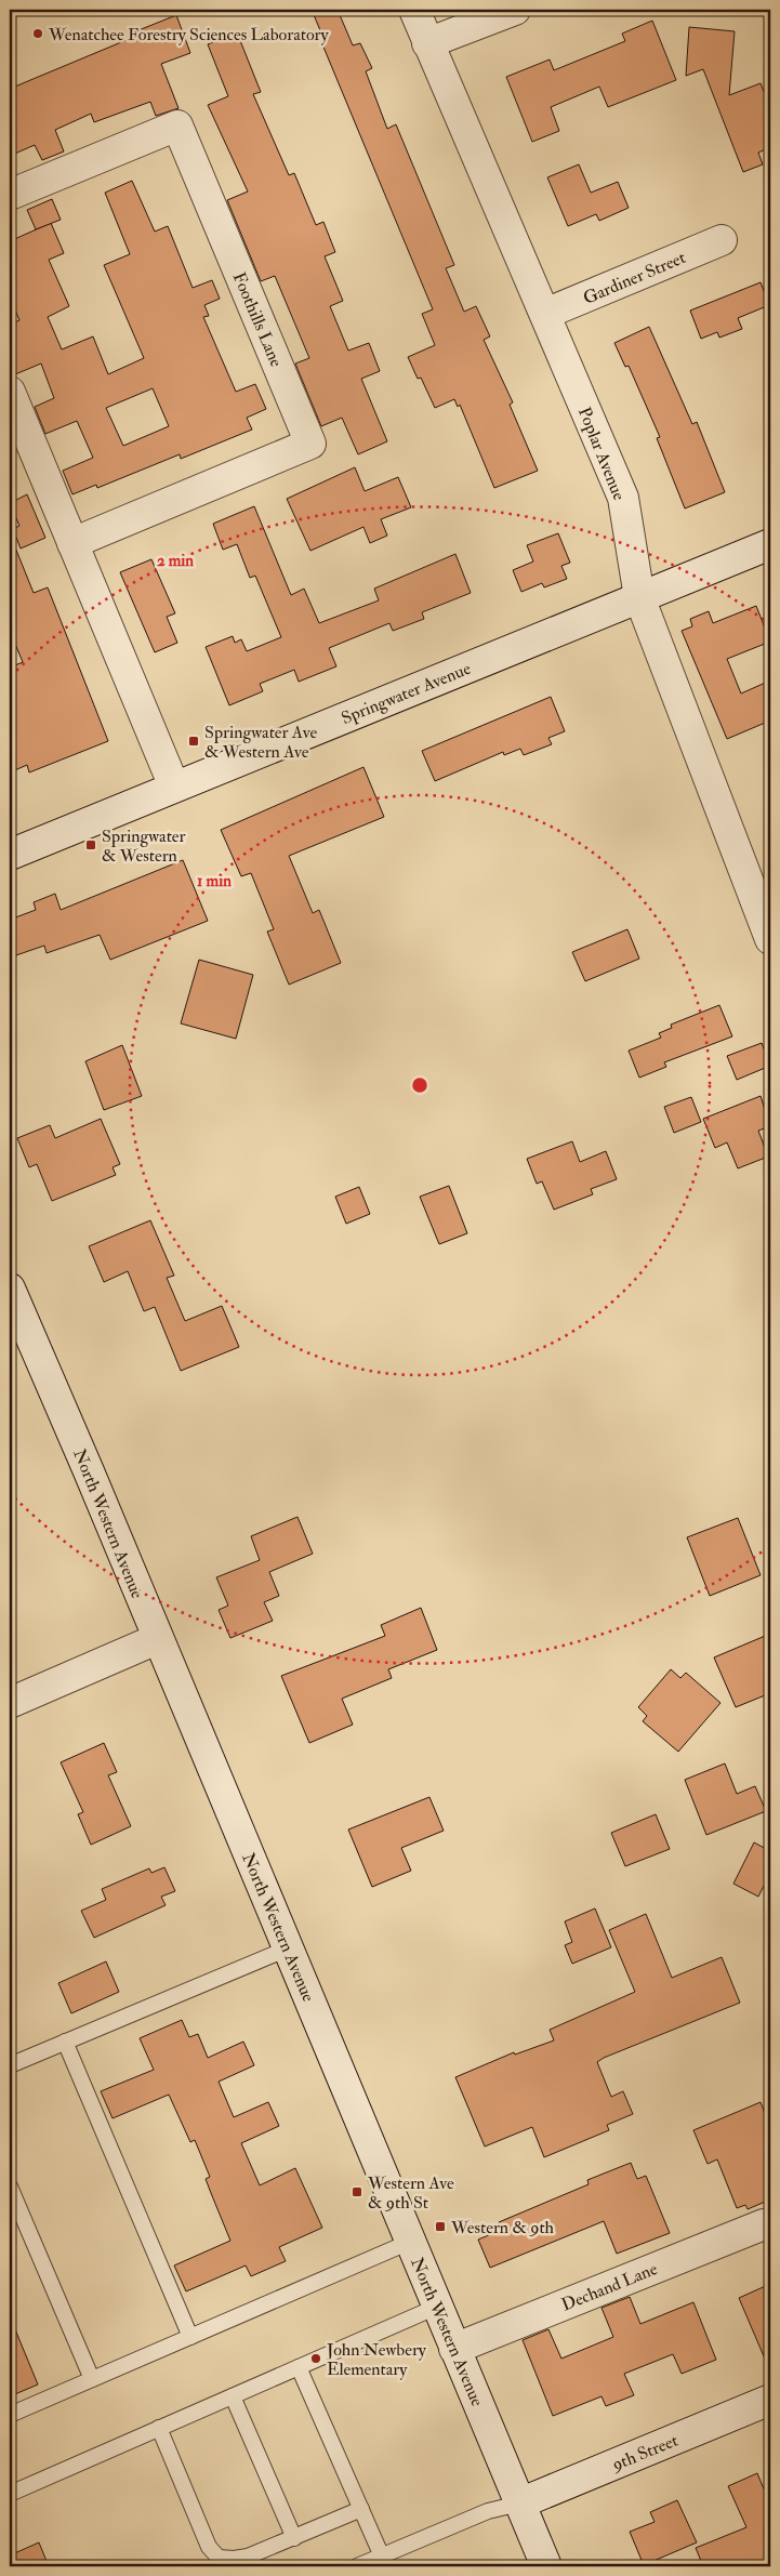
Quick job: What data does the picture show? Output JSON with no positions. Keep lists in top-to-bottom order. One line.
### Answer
{"streets":{"street":["Gardiner Street","Foothills Lane","Poplar Avenue","Springwater Avenue","North Western Avenue","Dechand Lane","9th Street"]},"crossings":[["Gardiner Street","Poplar Avenue"],["Poplar Avenue","Springwater Avenue"],["North Western Avenue","Dechand Lane"],["North Western Avenue","9th Street"]],"places":{"other":["Wenatchee Forestry Sciences Laboratory","John Newbery Elementary"],"transit":["Springwater Ave & Western Ave","Springwater & Western","Western Ave & 9th St","Western & 9th"]},"rings":["2 min","1 min"]}
